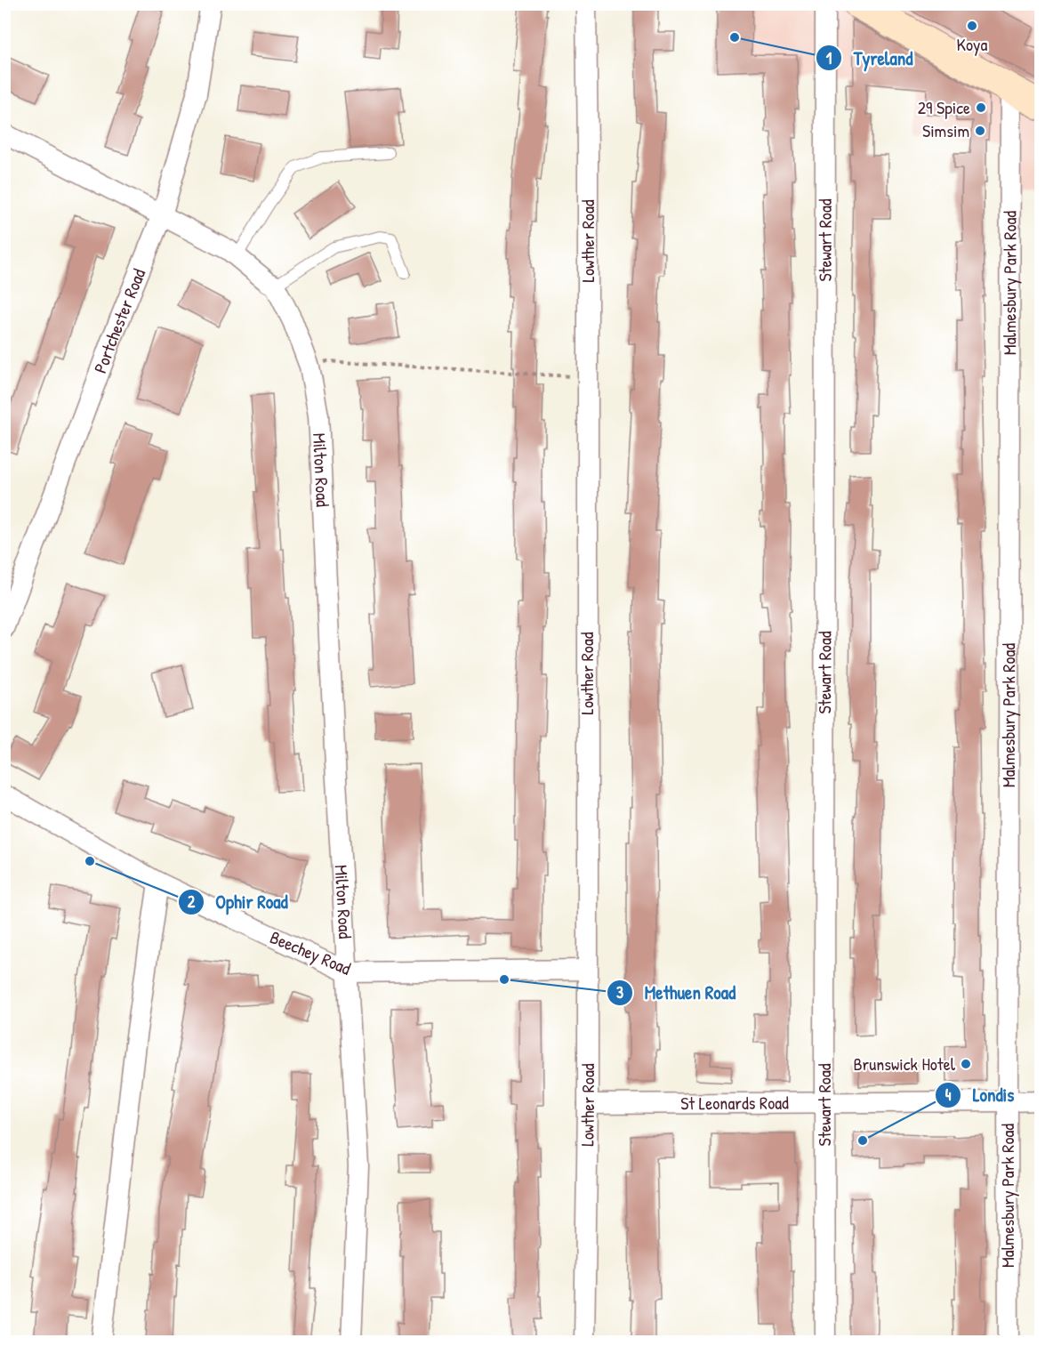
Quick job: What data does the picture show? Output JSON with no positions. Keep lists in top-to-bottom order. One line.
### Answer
{"streets":{"street":["Lowther Road","Stewart Road","Malmesbury Park Road","Portchester Road","Milton Road","Beechey Road","St Leonards Road"]},"crossings":[["Lowther Road","Beechey Road"],["Lowther Road","St Leonards Road"],["Stewart Road","St Leonards Road"],["Malmesbury Park Road","St Leonards Road"],["Portchester Road","Milton Road"],["Milton Road","Beechey Road"]],"places":["Koya","Tyreland","29 Spice","Simsim","Ophir Road","Methuen Road","Brunswick Hotel","Londis"]}
